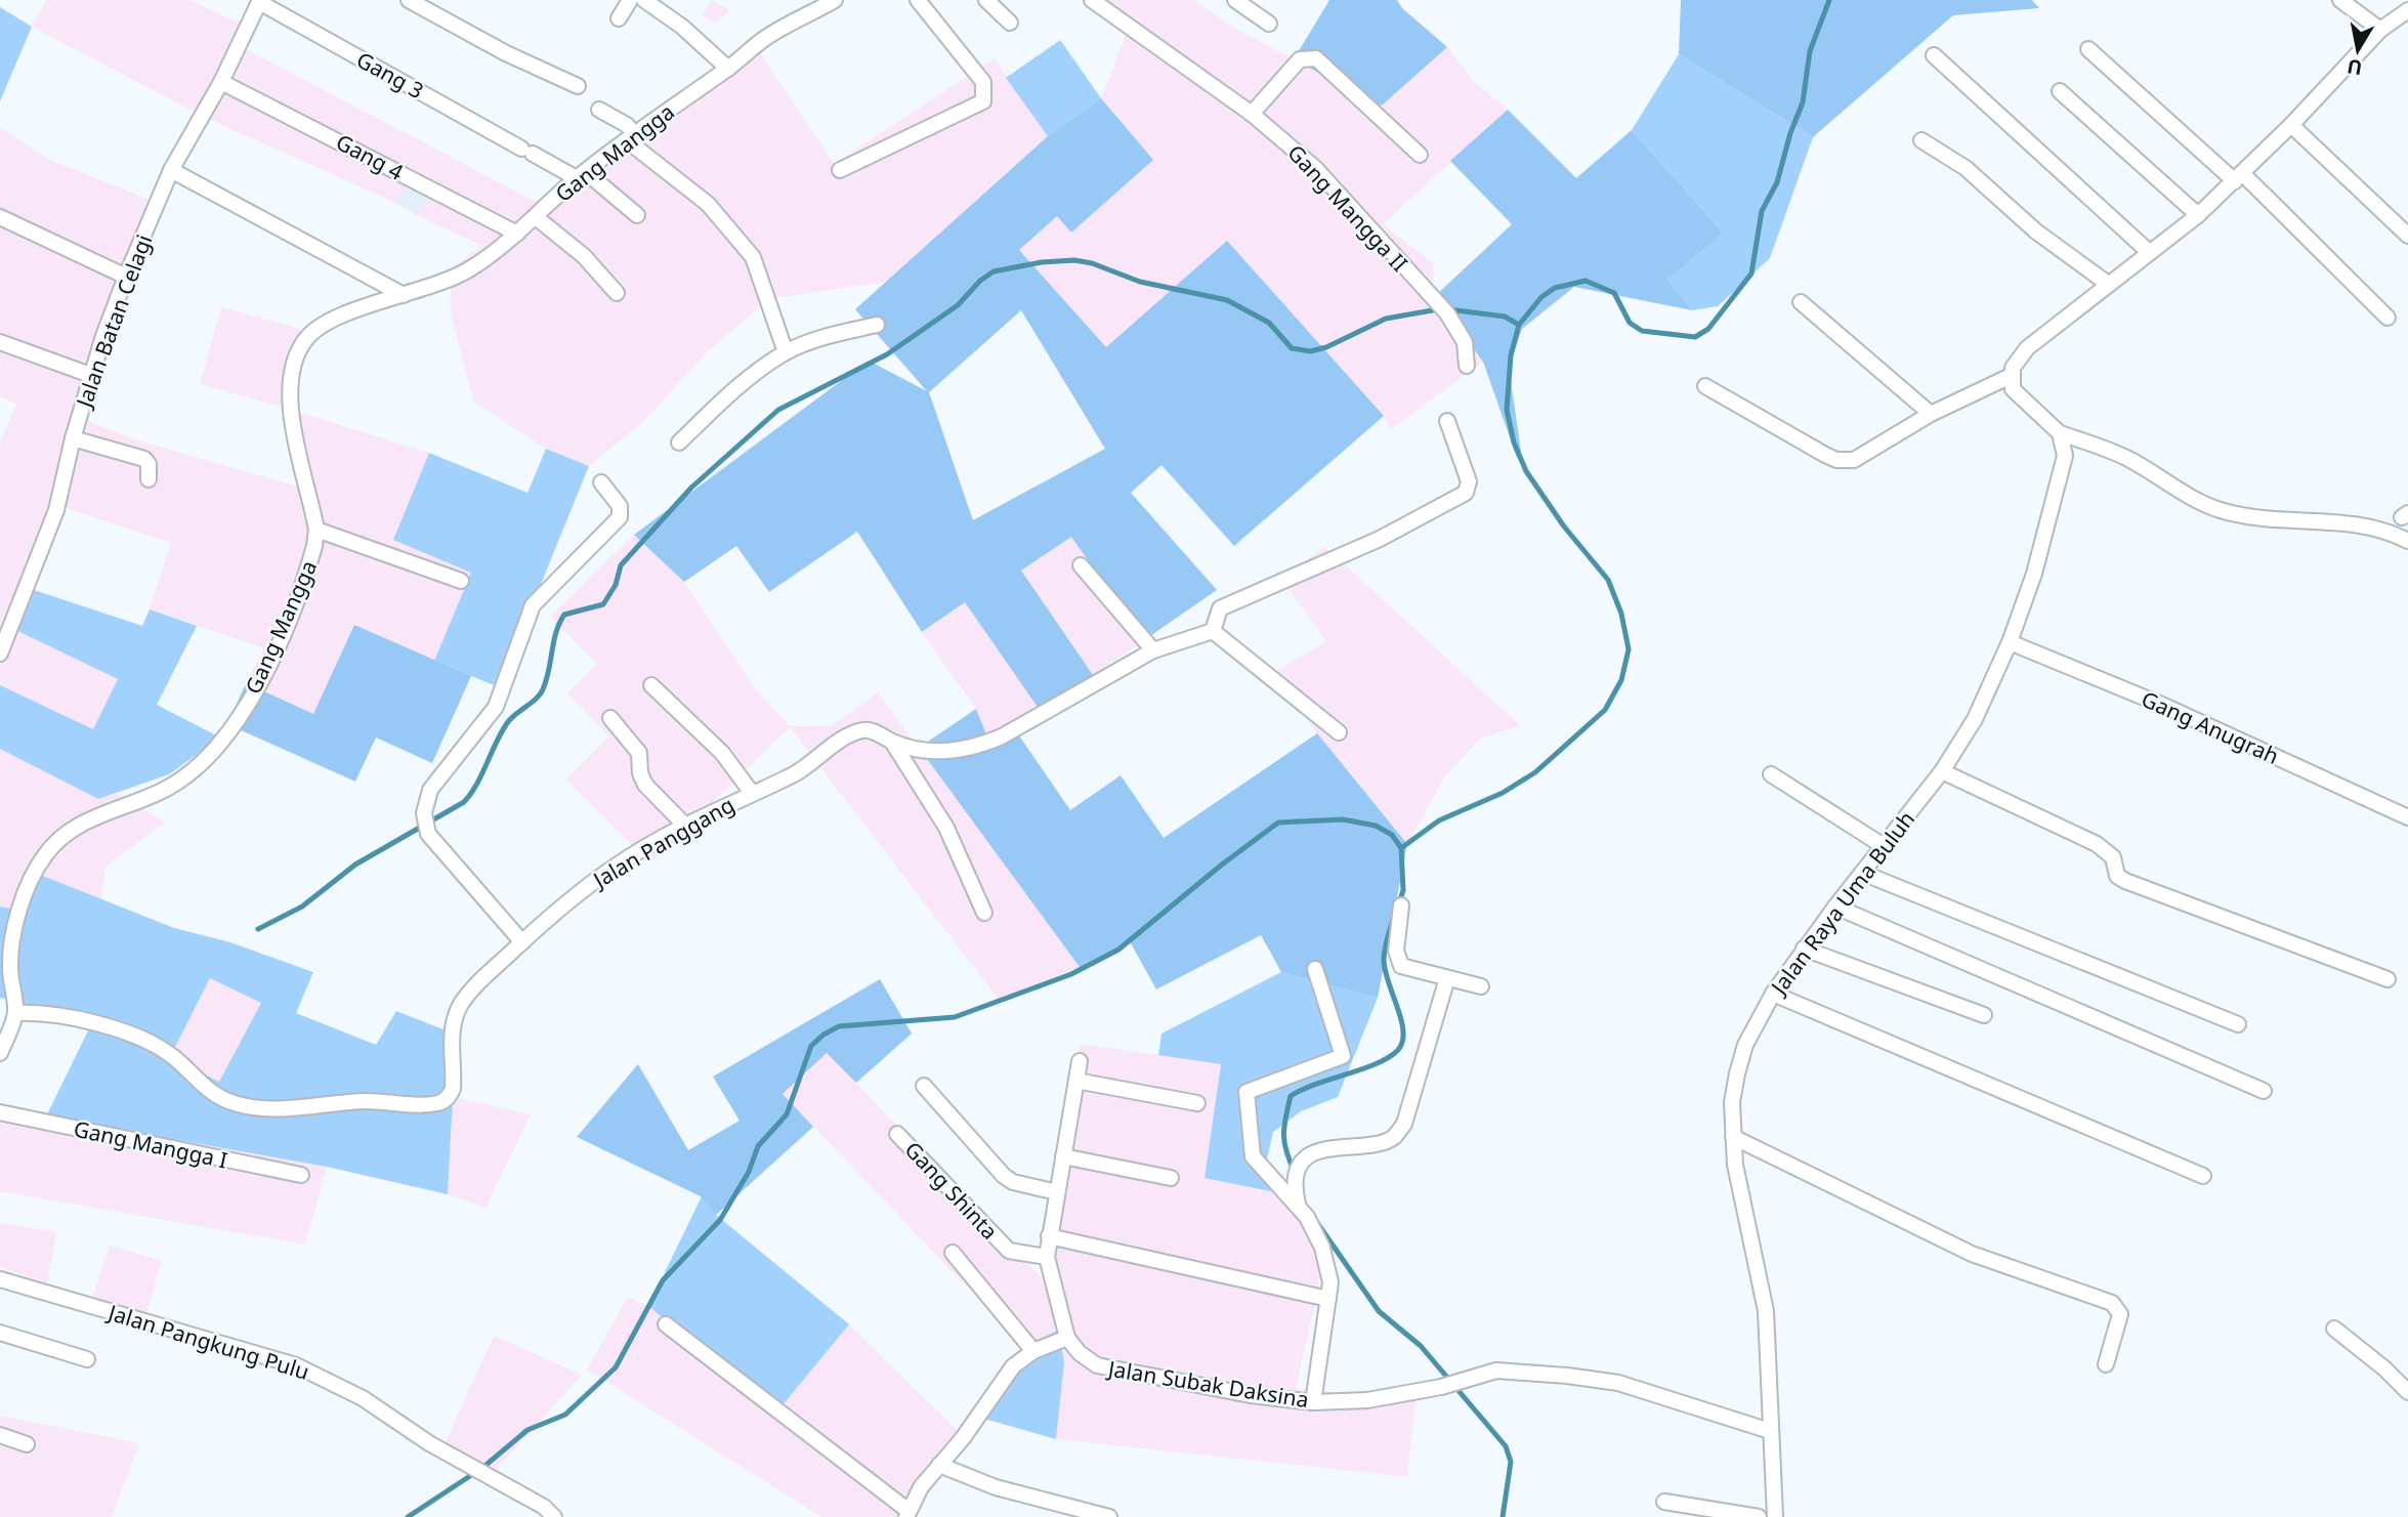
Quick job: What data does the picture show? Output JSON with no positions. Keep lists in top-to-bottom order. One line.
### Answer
{"streets":{"street":["Gang 3","Gang Mangga","Gang 4","Gang Mangga II","Jalan Batan Celagi","Gang Anugrah","Jalan Panggang","Jalan Raya Uma Buluh","Gang Mangga I","Gang Shinta","Jalan Pangkung Pulu","Jalan Subak Daksina"]},"crossings":[["Gang 3","Gang Mangga"],["Gang 3","Jalan Batan Celagi"],["Gang Mangga","Gang 4"],["Gang Mangga","Jalan Panggang"],["Gang 4","Jalan Batan Celagi"],["Gang Anugrah","Jalan Raya Uma Buluh"],["Jalan Raya Uma Buluh","Jalan Subak Daksina"]],"north":"bottom"}
